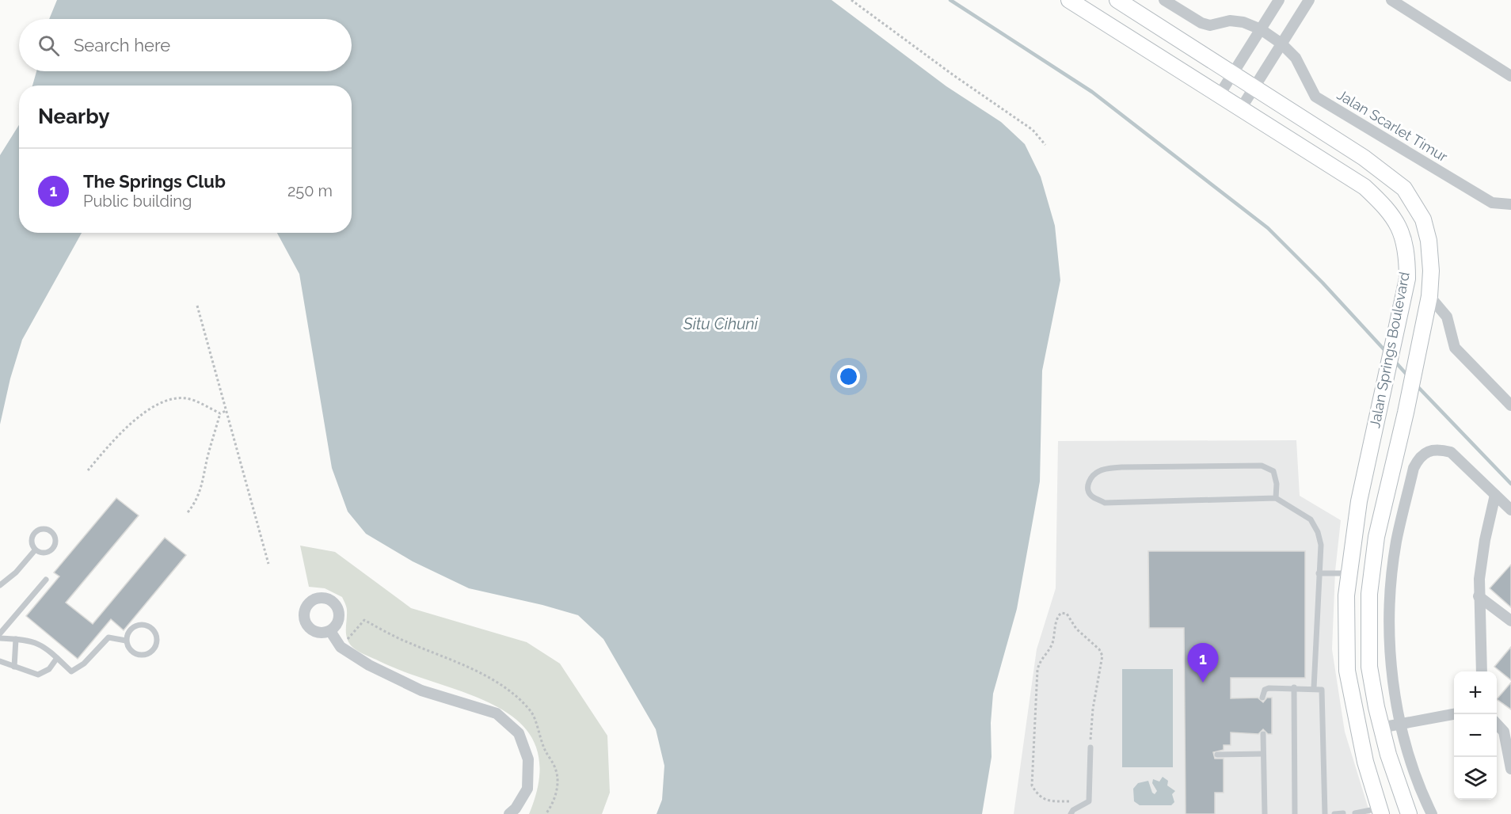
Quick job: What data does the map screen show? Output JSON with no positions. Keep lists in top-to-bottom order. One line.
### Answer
{"streets":{"main road":["Jalan Springs Boulevard"],"street":["Jalan Scarlet Timur"]},"water":["Situ Cihuni"],"page":{"search":"Search here","heading":"Nearby","list":[{"mark":"1","name":"The Springs Club","note":"Public building","value":"250 m"}],"pins":"1","map_buttons":["+","−"]}}
